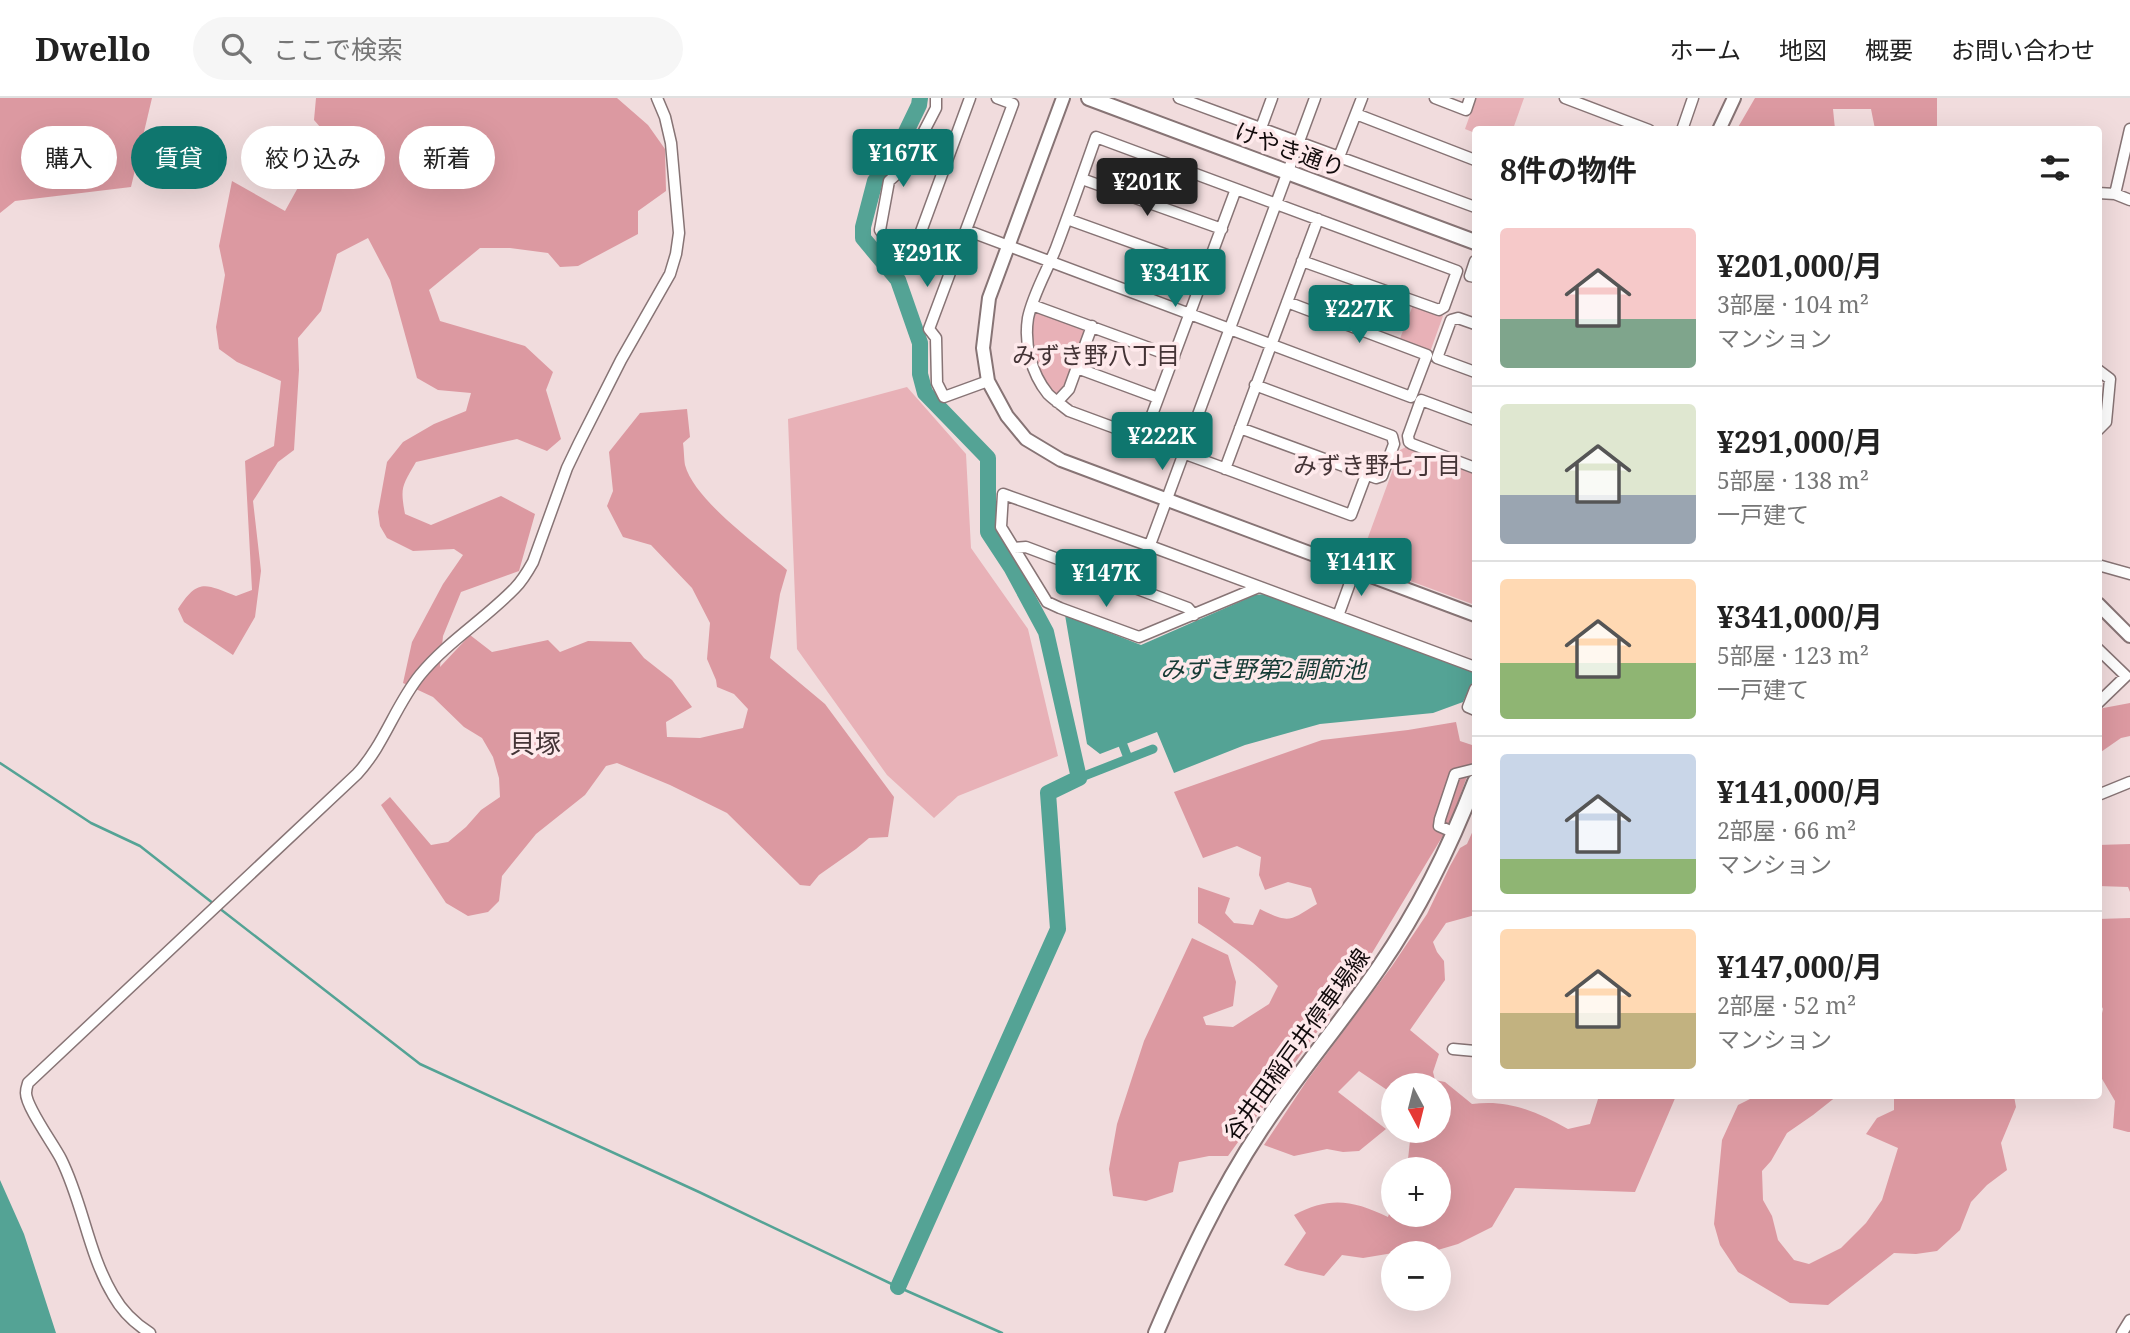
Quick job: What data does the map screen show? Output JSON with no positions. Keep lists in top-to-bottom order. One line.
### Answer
{"streets":{"main road":["けやき通り","谷井田稲戸井停車場線"]},"districts":["みずき野八丁目","みずき野七丁目","貝塚"],"water":["みずき野第2調節池"],"north":"bottom","page":{"header":"Dwello","search":"ここで検索","nav":["ホーム","地図","概要","お問い合わせ"],"chip":["購入","賃貸","絞り込み","新着"],"heading":"8件の物件","price":["¥167K","¥201K","¥291K","¥341K","¥227K","¥222K","¥141K","¥147K"],"list":[{"name":"¥201,000/月","note":"3部屋 · 104 m² · マンション"},{"name":"¥291,000/月","note":"5部屋 · 138 m² · 一戸建て"},{"name":"¥341,000/月","note":"5部屋 · 123 m² · 一戸建て"},{"name":"¥141,000/月","note":"2部屋 · 66 m² · マンション"},{"name":"¥147,000/月","note":"2部屋 · 52 m² · マンション"}],"map_buttons":["+","−"]}}
